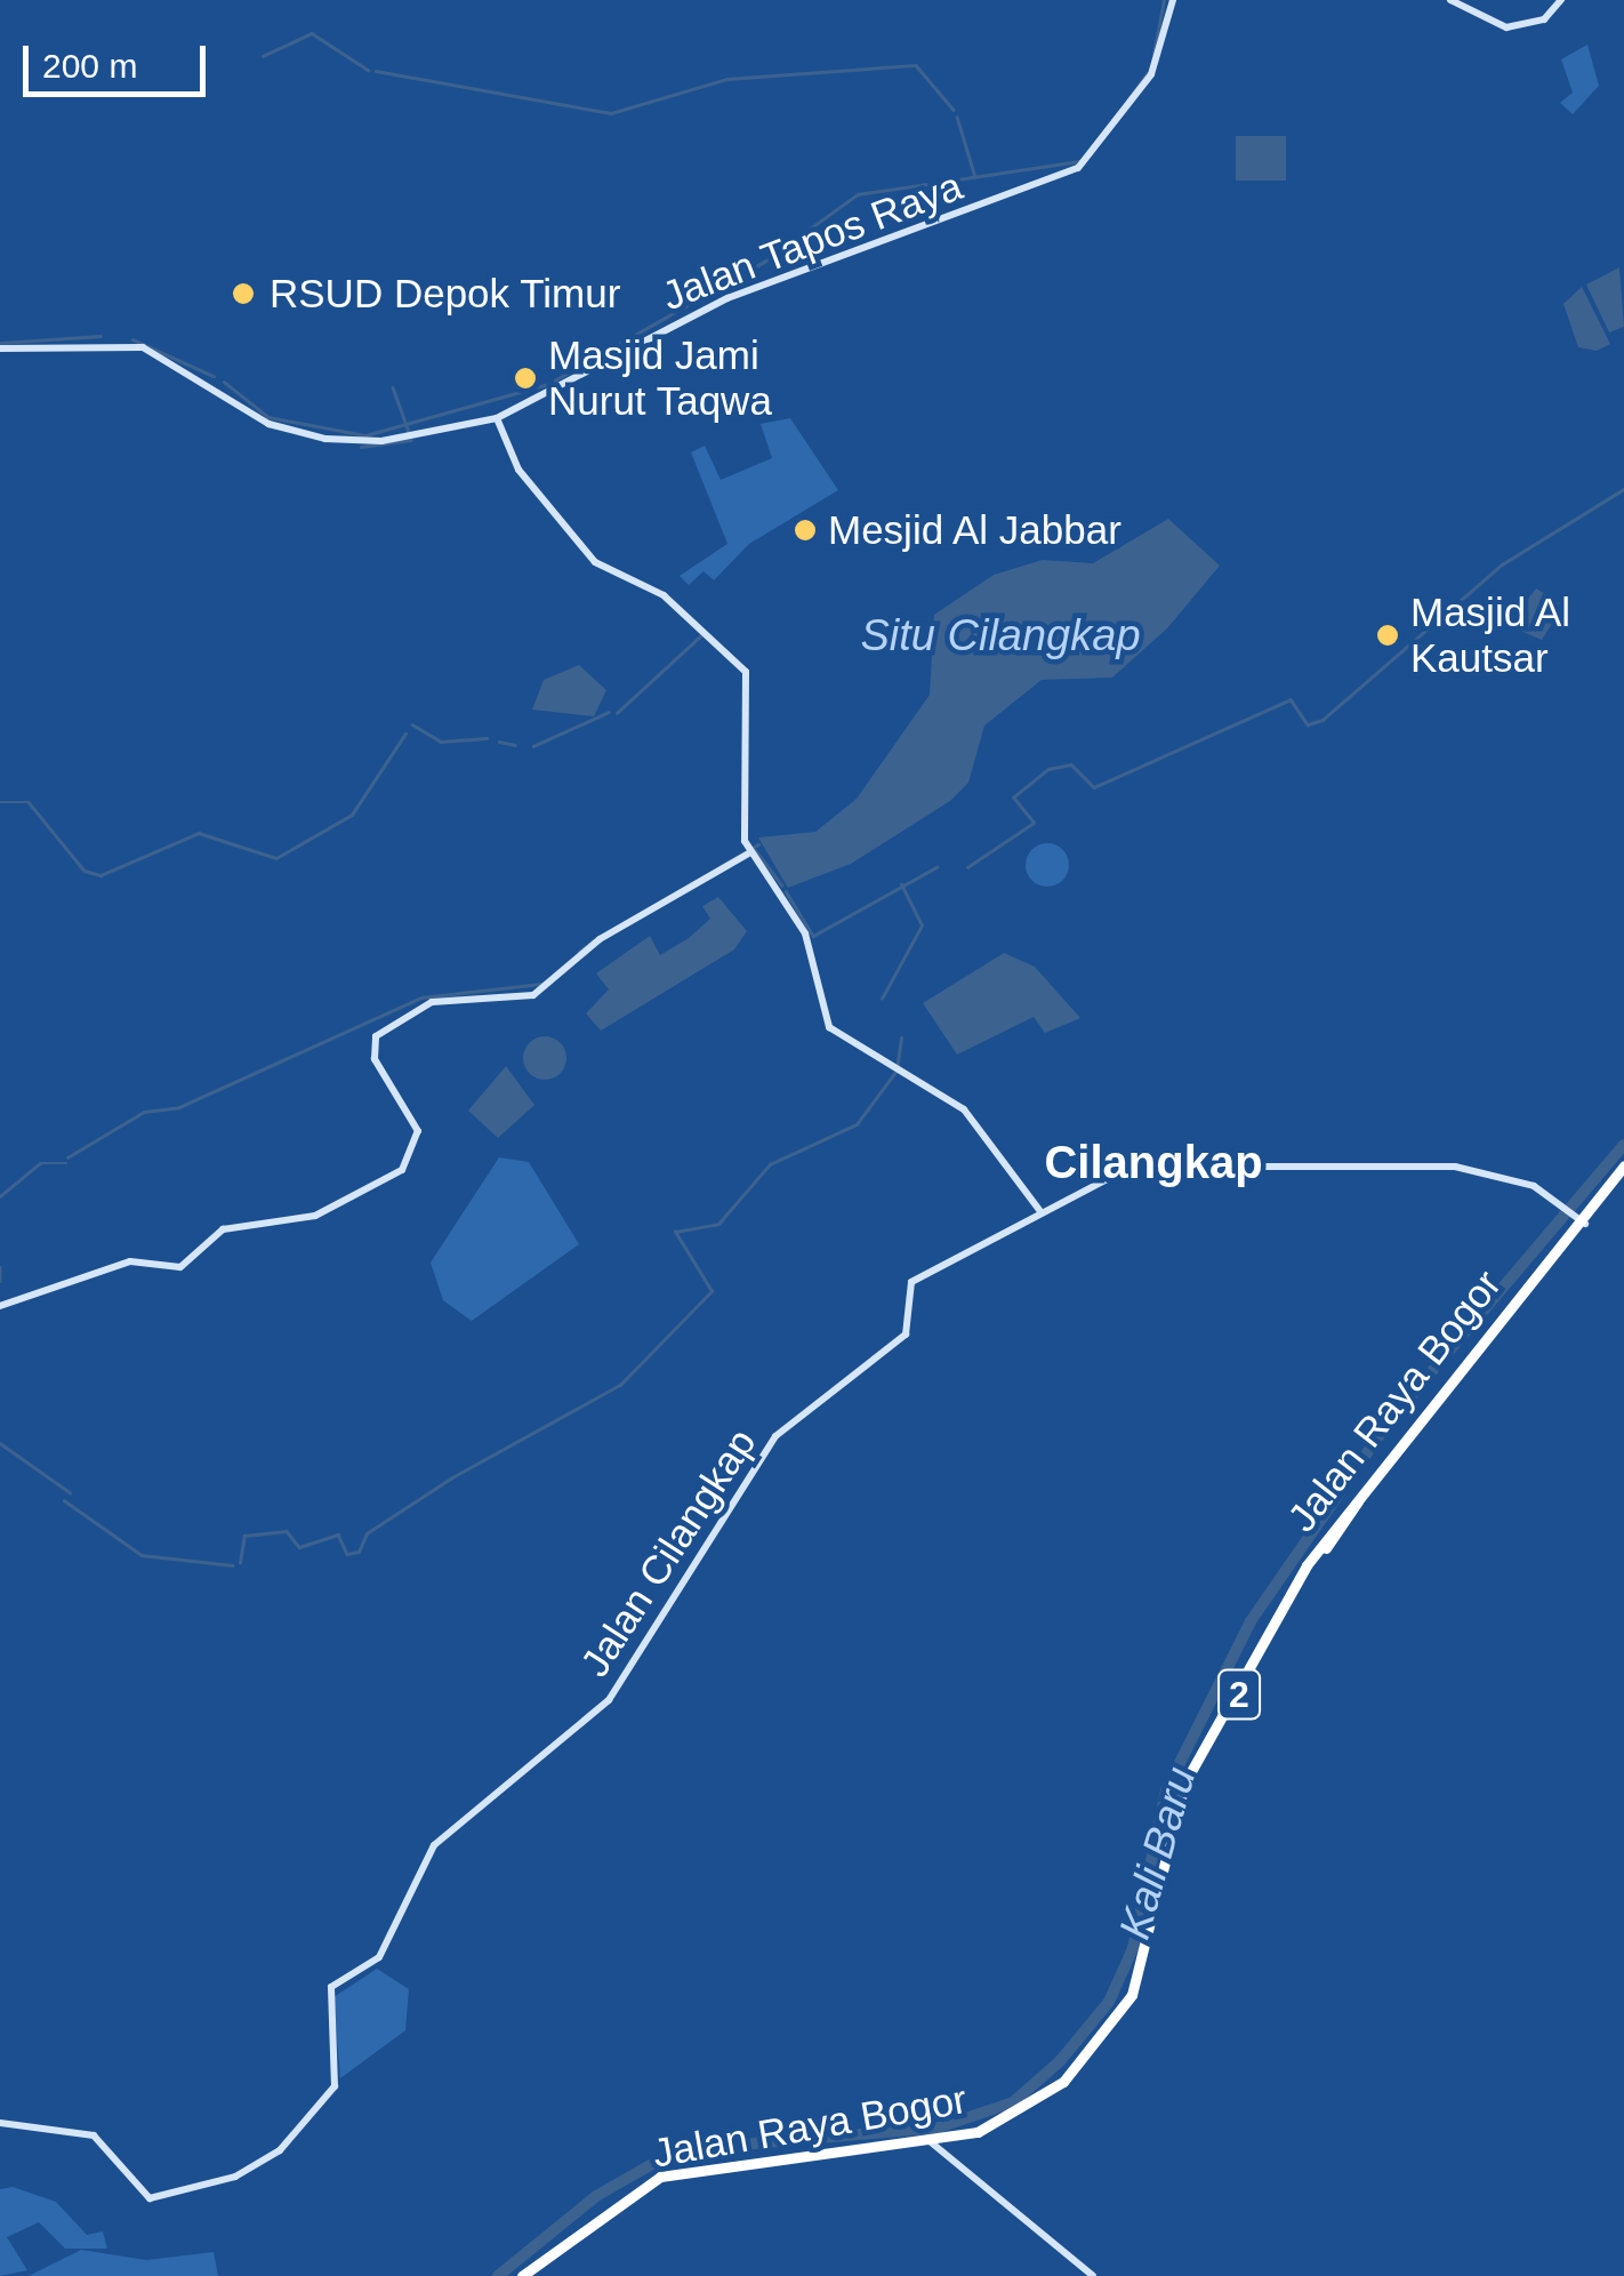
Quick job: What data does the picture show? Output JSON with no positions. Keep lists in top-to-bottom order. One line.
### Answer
{"streets":{"highway":["Jalan Raya Bogor","2"],"street":["Jalan Tapos Raya","Jalan Cilangkap"]},"crossings":[["Jalan Raya Bogor","Jalan Cilangkap"]],"districts":["Cilangkap"],"water":["Situ Cilangkap","Kali Baru"],"places":["RSUD Depok Timur","Masjid Jami Nurut Taqwa","Mesjid Al Jabbar","Masjid Al Kautsar"],"scale_bar":"200 m"}
